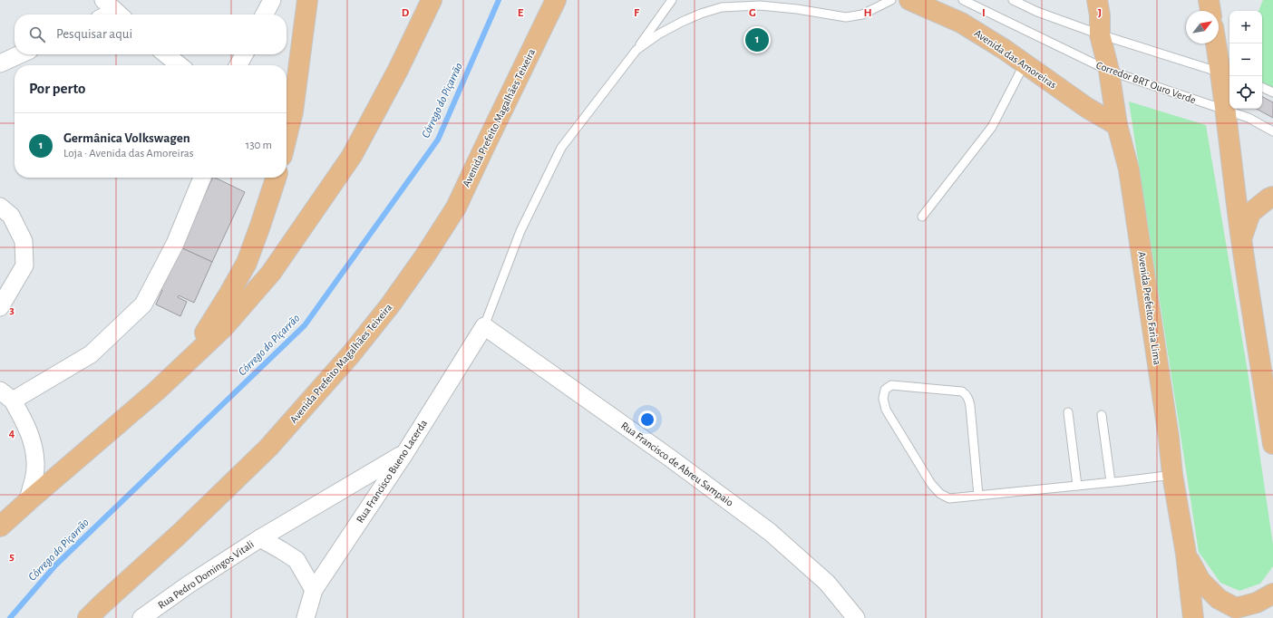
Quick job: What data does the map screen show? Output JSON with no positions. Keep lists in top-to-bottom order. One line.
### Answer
{"streets":{"main road":["Avenida das Amoreiras","Avenida Prefeito Magalhães Teixeira","Avenida Prefeito Faria Lima"],"street":["Rua Francisco de Abreu Sampaio","Rua Francisco Bueno Lacerda","Rua Pedro Domingos Vitali"],"lane":["Corredor BRT Ouro Verde"]},"crossings":[["Avenida das Amoreiras","Avenida Prefeito Faria Lima"],["Corredor BRT Ouro Verde","Avenida Prefeito Faria Lima"],["Rua Francisco de Abreu Sampaio","Rua Francisco Bueno Lacerda"],["Rua Francisco Bueno Lacerda","Rua Pedro Domingos Vitali"]],"water":["Córrego do Piçarrão"],"north":"top right","page":{"map_buttons":["+","−"],"search":"Pesquisar aqui","pins":"1","heading":"Por perto","list":[{"mark":"1","name":"Germânica Volkswagen","note":"Loja · Avenida das Amoreiras","value":"130 m"}]},"grid":{"columns":["D","E","F","G","H","I","J"],"rows":["3","4","5"]}}
